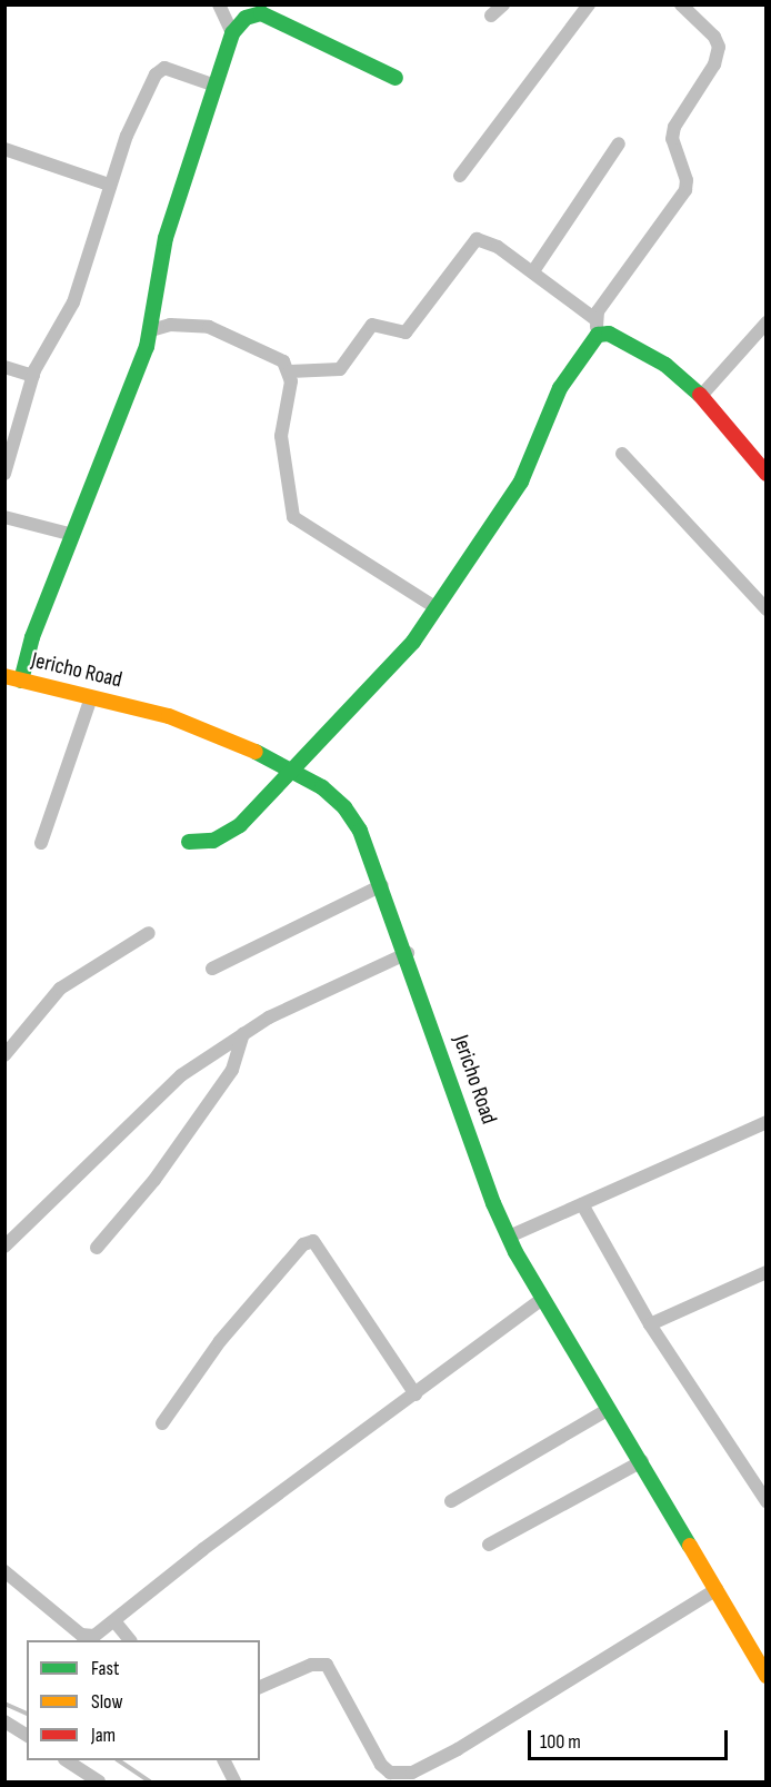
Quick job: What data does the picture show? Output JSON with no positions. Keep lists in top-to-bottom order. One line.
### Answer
{"streets":{"street":["Jericho Road"]},"legend":["Fast","Slow","Jam"],"scale_bar":"100 m"}
